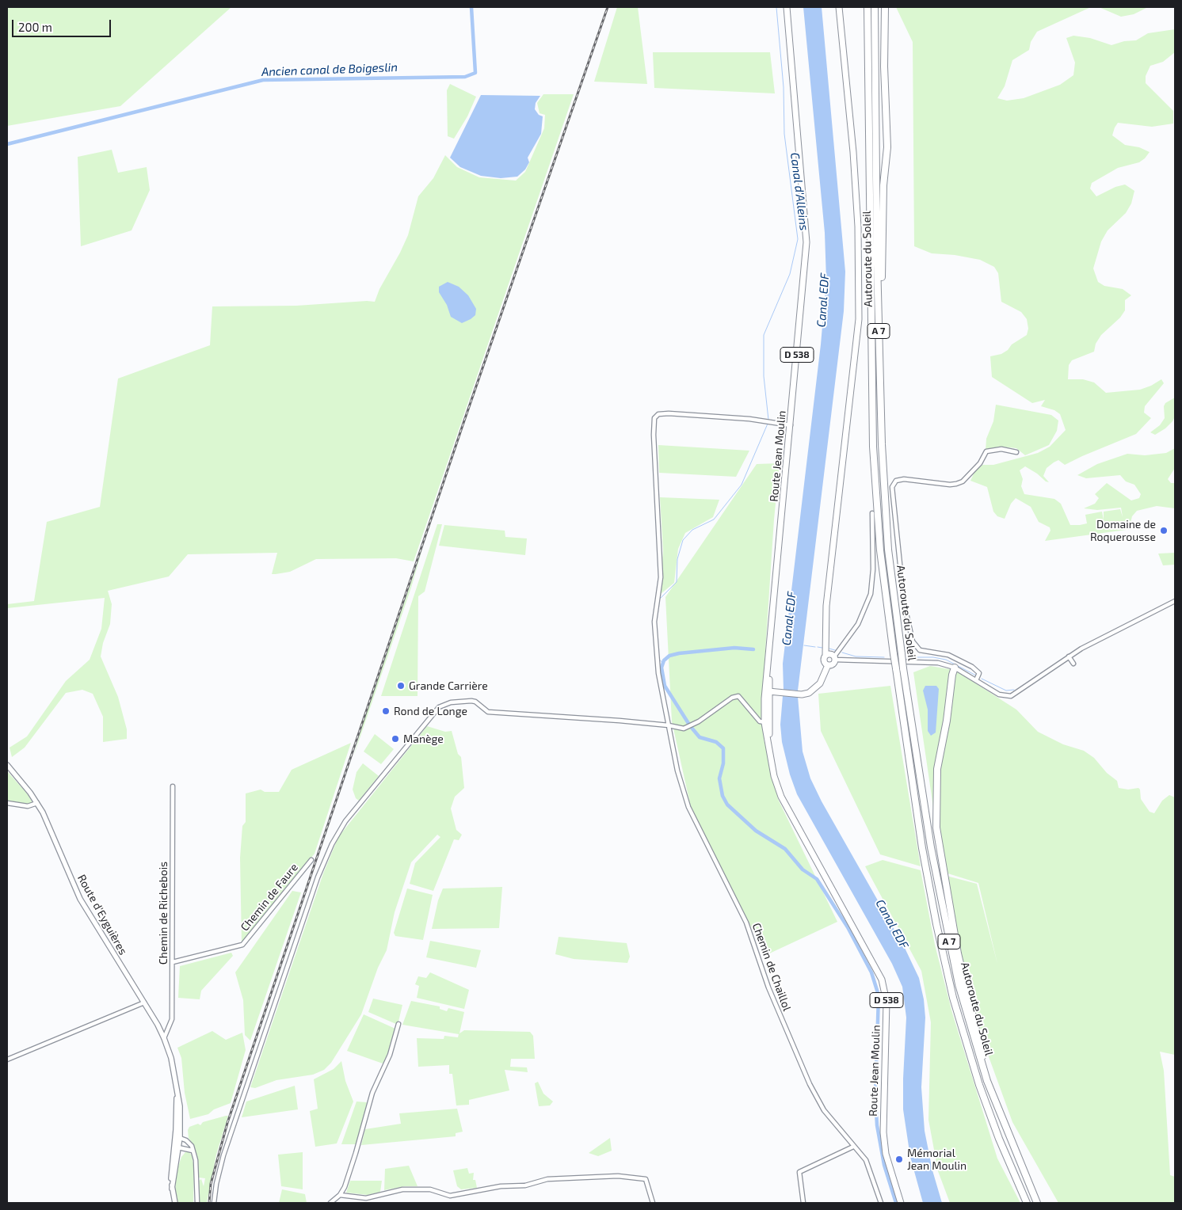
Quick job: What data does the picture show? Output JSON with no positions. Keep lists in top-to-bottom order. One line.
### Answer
{"streets":{"highway":["Autoroute du Soleil","A 7"],"main road":["D 538","Route Jean Moulin","Route d'Eyguières"],"street":["Chemin de Faure","Chemin de Richebois","Chemin de Chaillol"]},"crossings":[["D 538","Route Jean Moulin"],["Route Jean Moulin","Chemin de Chaillol"],["Chemin de Faure","Chemin de Richebois"],["Chemin de Richebois","Route d'Eyguières"]],"water":["Ancien canal de Boigeslin","Canal d'Alleins","Canal EDF"],"places":["Domaine de Roquerousse","Grande Carrière","Rond de Longe","Manège","Mémorial Jean Moulin"],"scale_bar":"200 m"}
